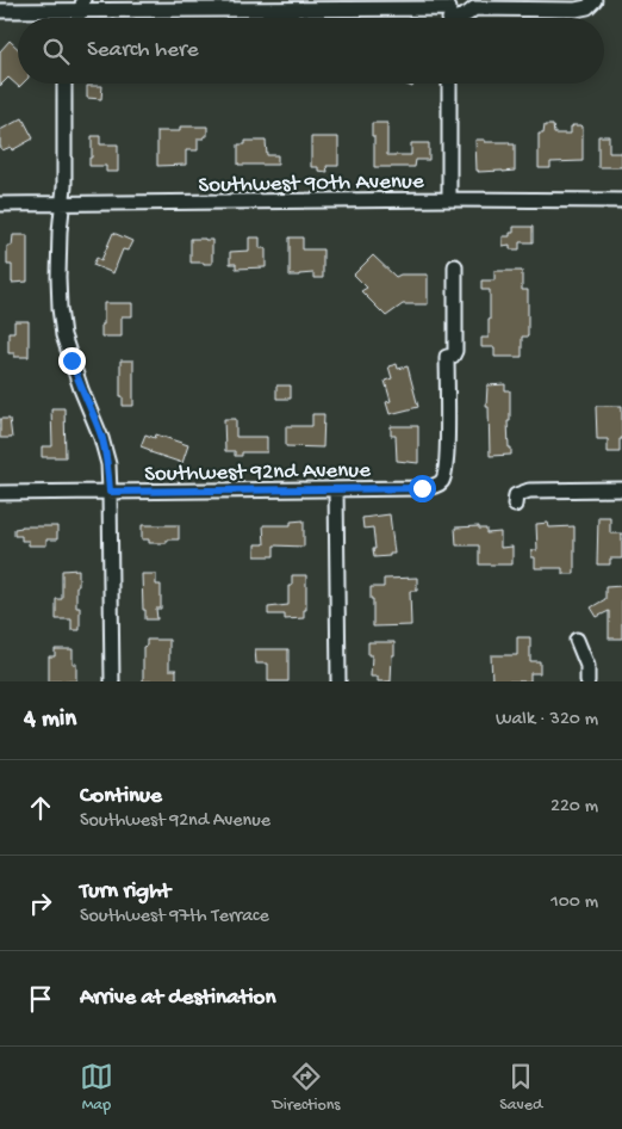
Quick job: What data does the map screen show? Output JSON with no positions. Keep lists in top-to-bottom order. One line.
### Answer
{"streets":{"street":["Southwest 90th Avenue","Southwest 92nd Avenue"]},"page":{"search":"Search here","heading":["4 min","Walk · 320 m"],"list":[["Continue","Southwest 92nd Avenue","220 m"],["Turn right","Southwest 97th Terrace","100 m"],"Arrive at destination"],"nav":["Map","Directions","Saved"]}}
